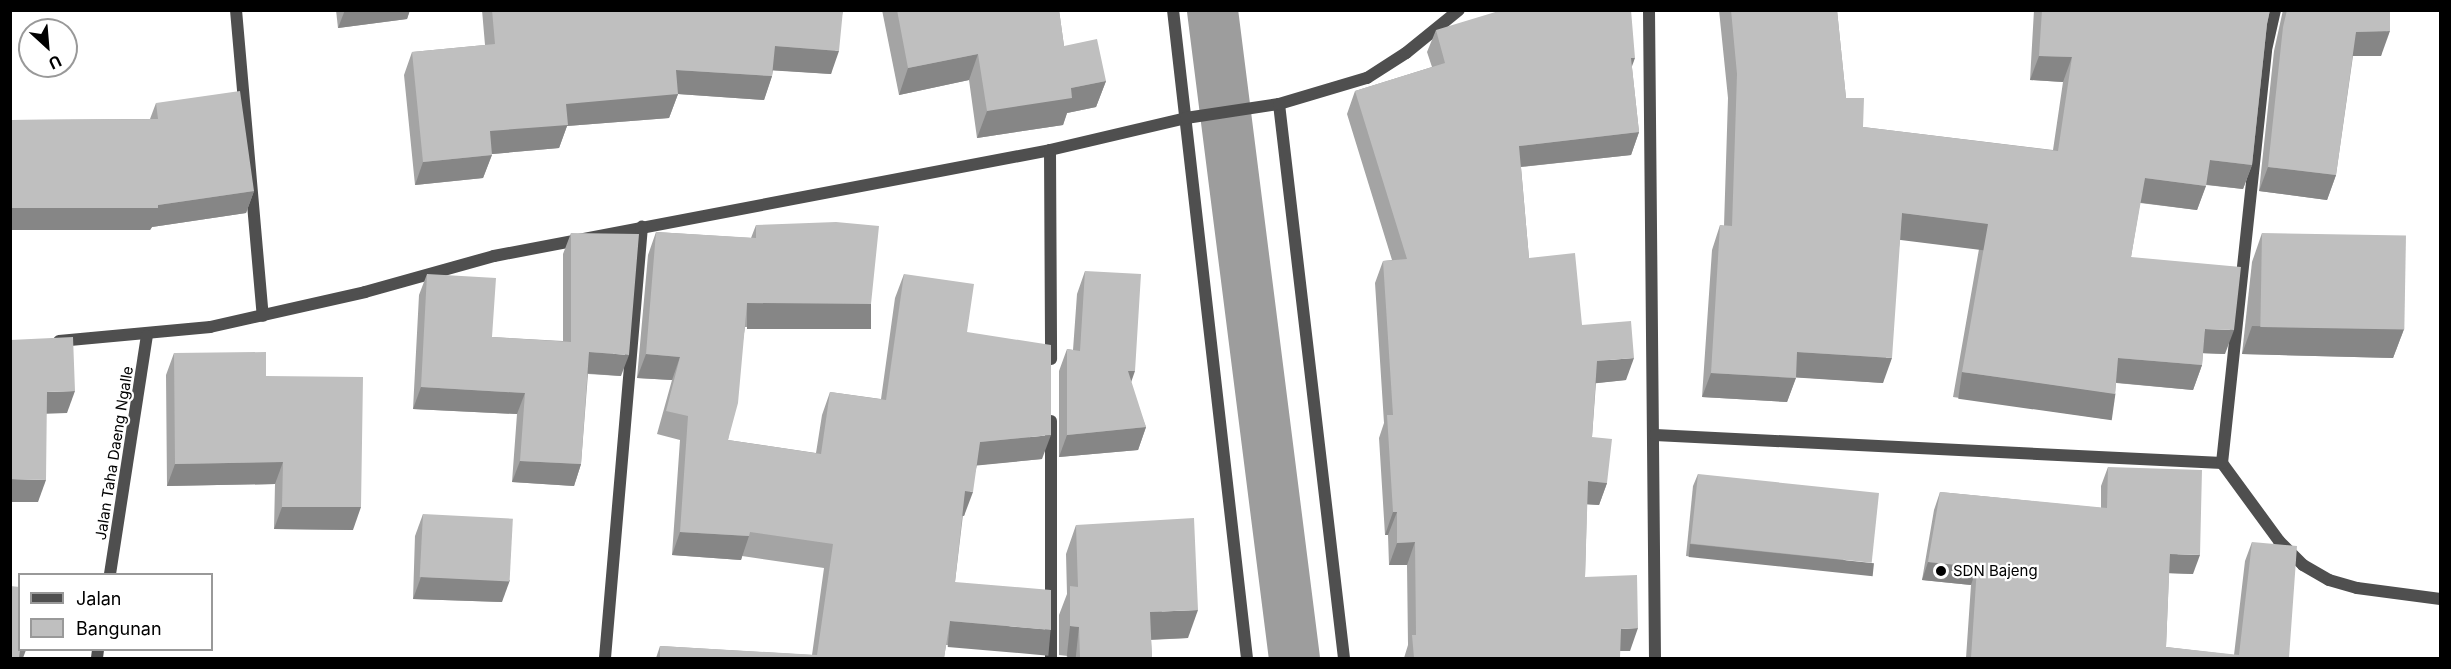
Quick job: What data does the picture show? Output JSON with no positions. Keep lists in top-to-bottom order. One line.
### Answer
{"streets":{"street":["Jalan Taha Daeng Ngalle"]},"places":["SDN Bajeng"],"legend":["Jalan","Bangunan"],"north":"bottom right"}
